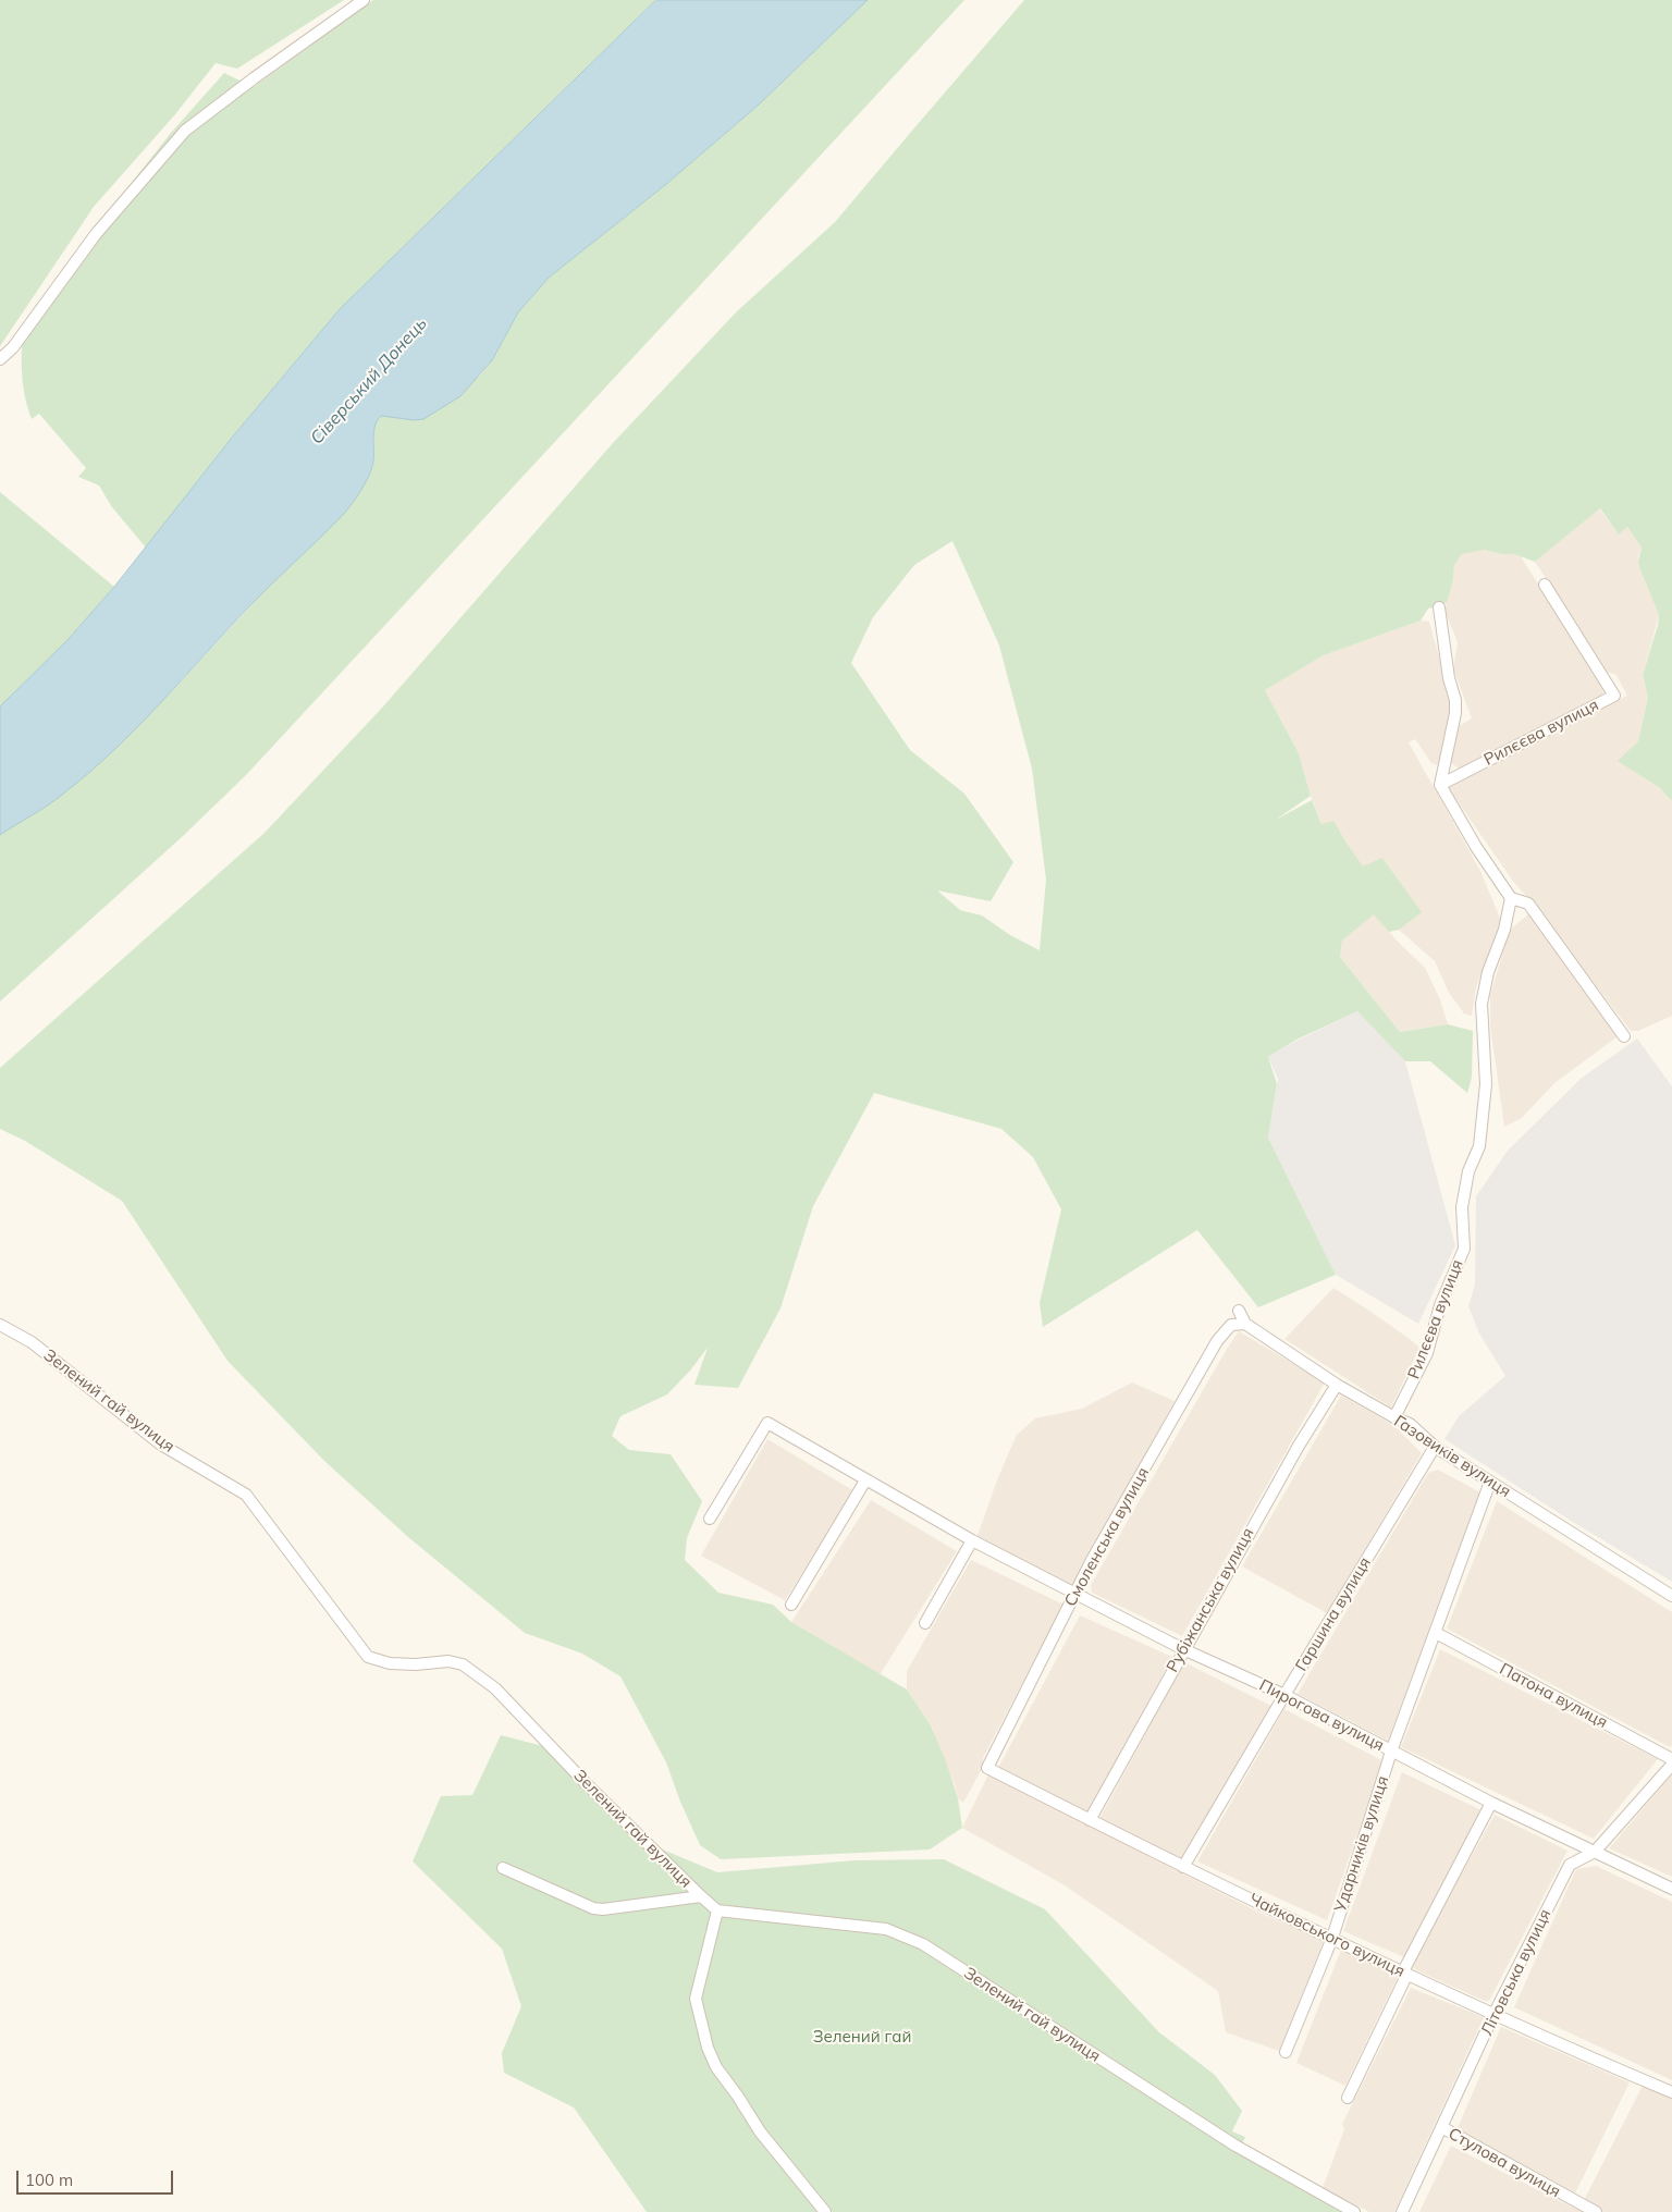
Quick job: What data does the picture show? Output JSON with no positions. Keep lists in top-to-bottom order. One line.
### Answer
{"streets":{"street":["Рилєєва вулиця","Зелений гай вулиця","Газовиків вулиця","Смоленська вулиця","Рубіжанська вулиця","Гаршина вулиця","Патона вулиця","Пирогова вулиця","Ударників вулиця","Чайковського вулиця","Літовська вулиця","Стулова вулиця"]},"crossings":[["Рилєєва вулиця","Газовиків вулиця"],["Газовиків вулиця","Смоленська вулиця"],["Газовиків вулиця","Рубіжанська вулиця"],["Газовиків вулиця","Гаршина вулиця"],["Газовиків вулиця","Ударників вулиця"],["Смоленська вулиця","Пирогова вулиця"],["Смоленська вулиця","Чайковського вулиця"],["Рубіжанська вулиця","Пирогова вулиця"],["Рубіжанська вулиця","Чайковського вулиця"],["Гаршина вулиця","Пирогова вулиця"],["Гаршина вулиця","Чайковського вулиця"],["Патона вулиця","Ударників вулиця"],["Пирогова вулиця","Ударників вулиця"],["Пирогова вулиця","Літовська вулиця"],["Ударників вулиця","Чайковського вулиця"],["Чайковського вулиця","Літовська вулиця"],["Літовська вулиця","Стулова вулиця"]],"water":["Сіверський Донець"],"parks":["Зелений гай"],"scale_bar":"100 m"}
